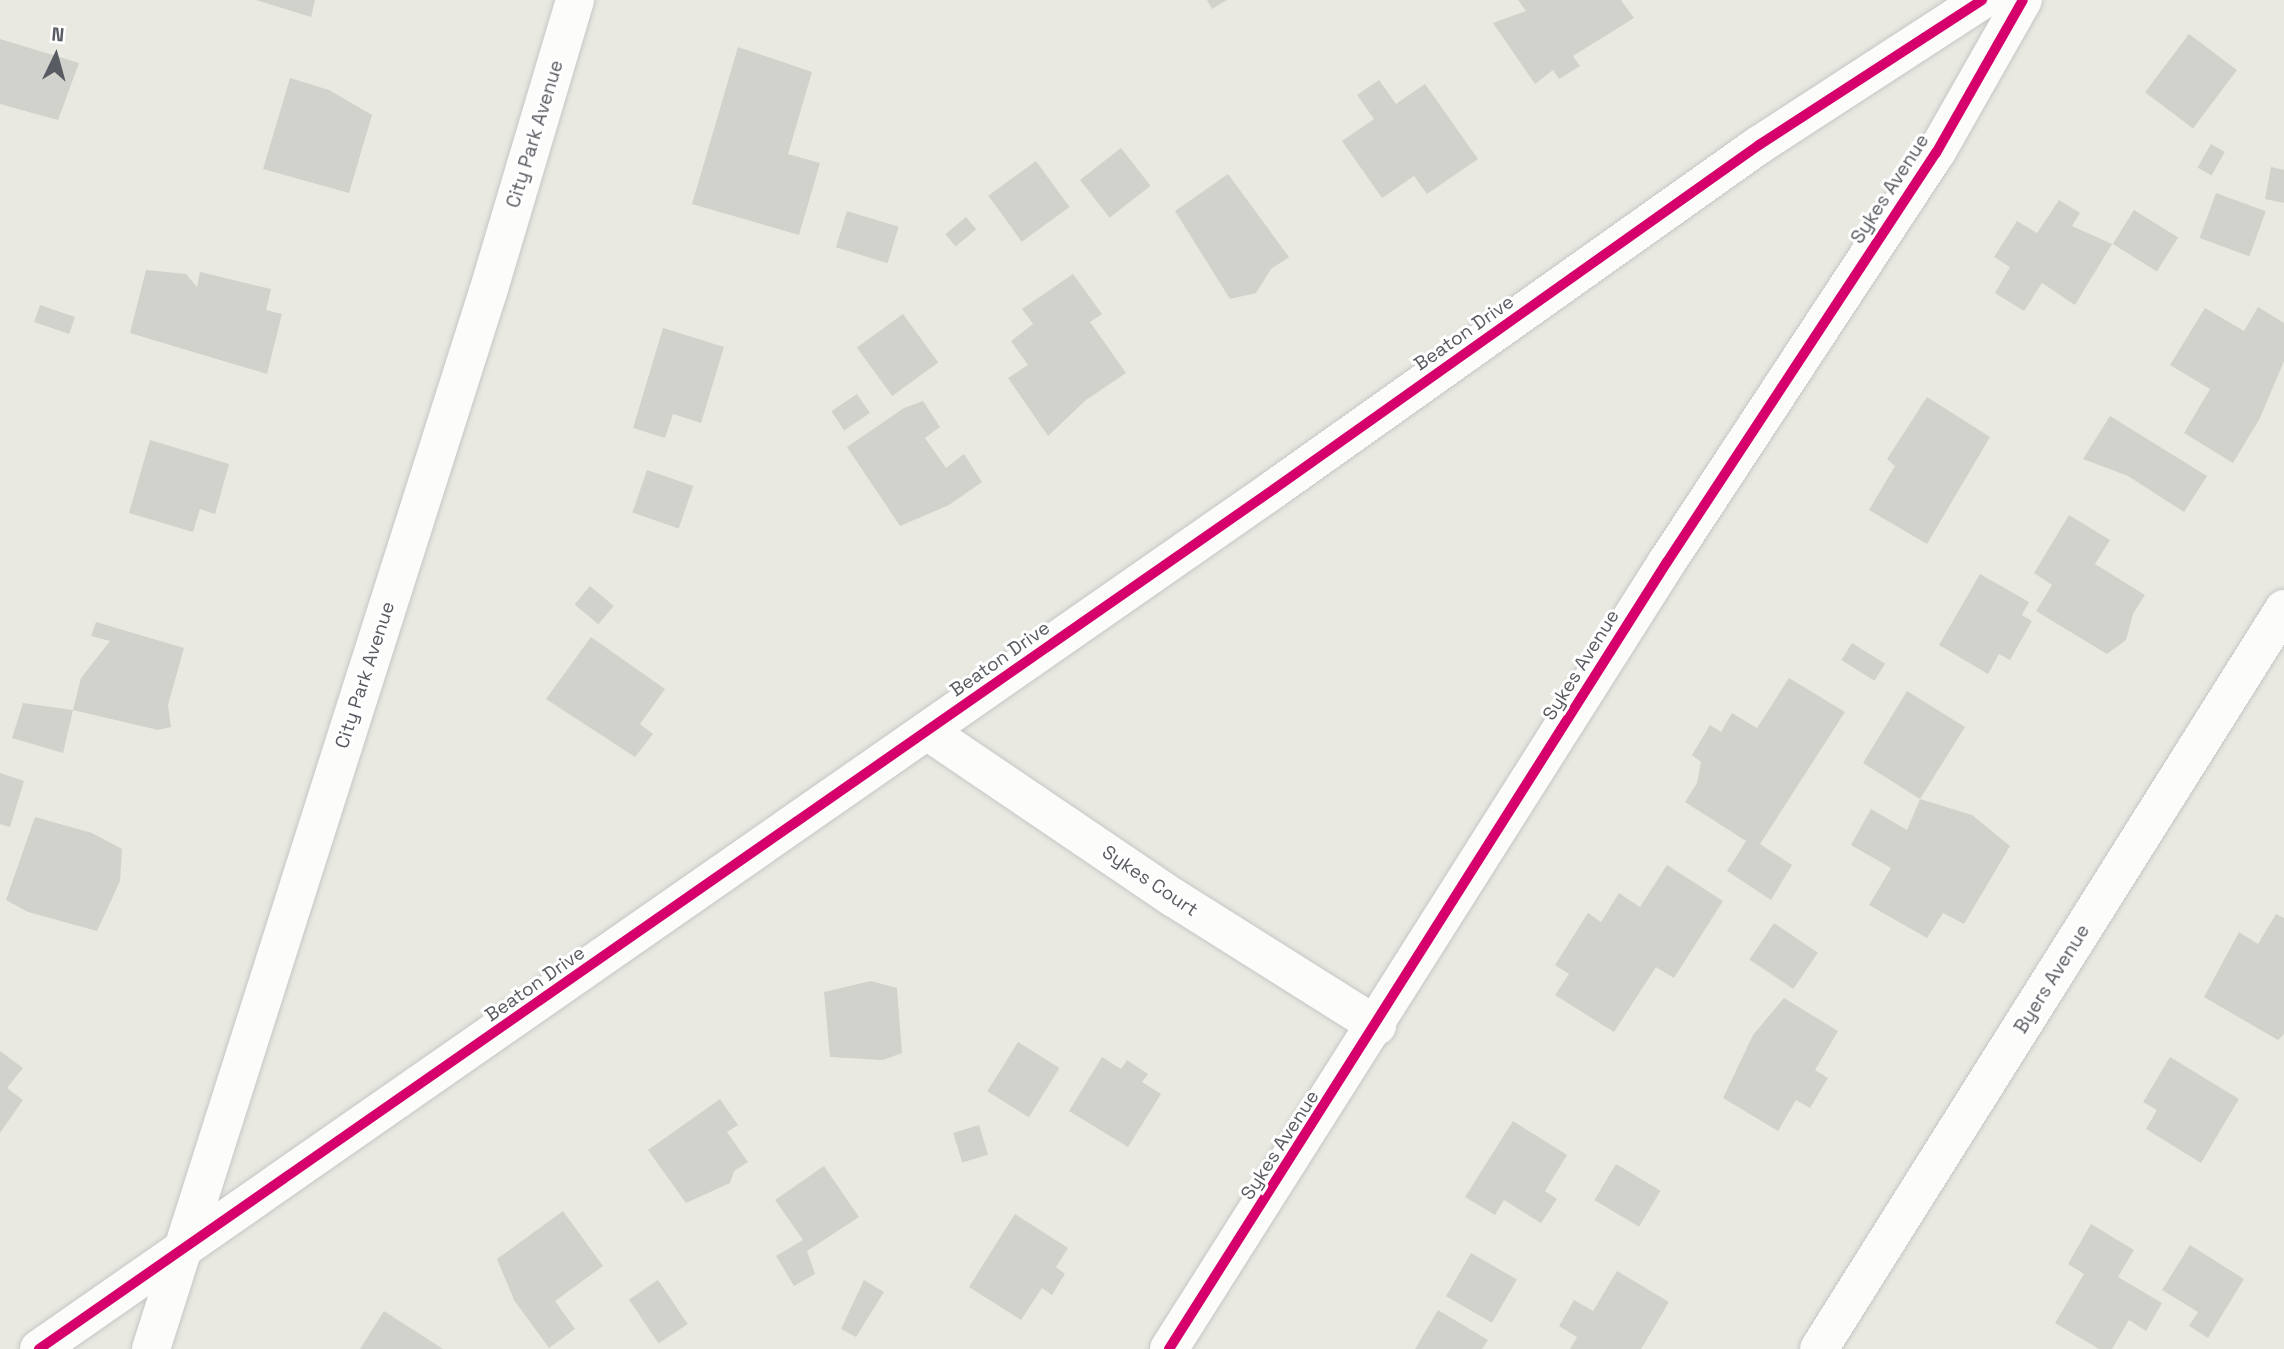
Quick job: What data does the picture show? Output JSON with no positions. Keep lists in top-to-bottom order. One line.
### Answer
{"streets":{"street":["City Park Avenue","Sykes Avenue","Beaton Drive","Sykes Court","Byers Avenue"]},"crossings":[["City Park Avenue","Beaton Drive"],["Sykes Avenue","Sykes Court"],["Beaton Drive","Sykes Court"]],"north":"top"}
